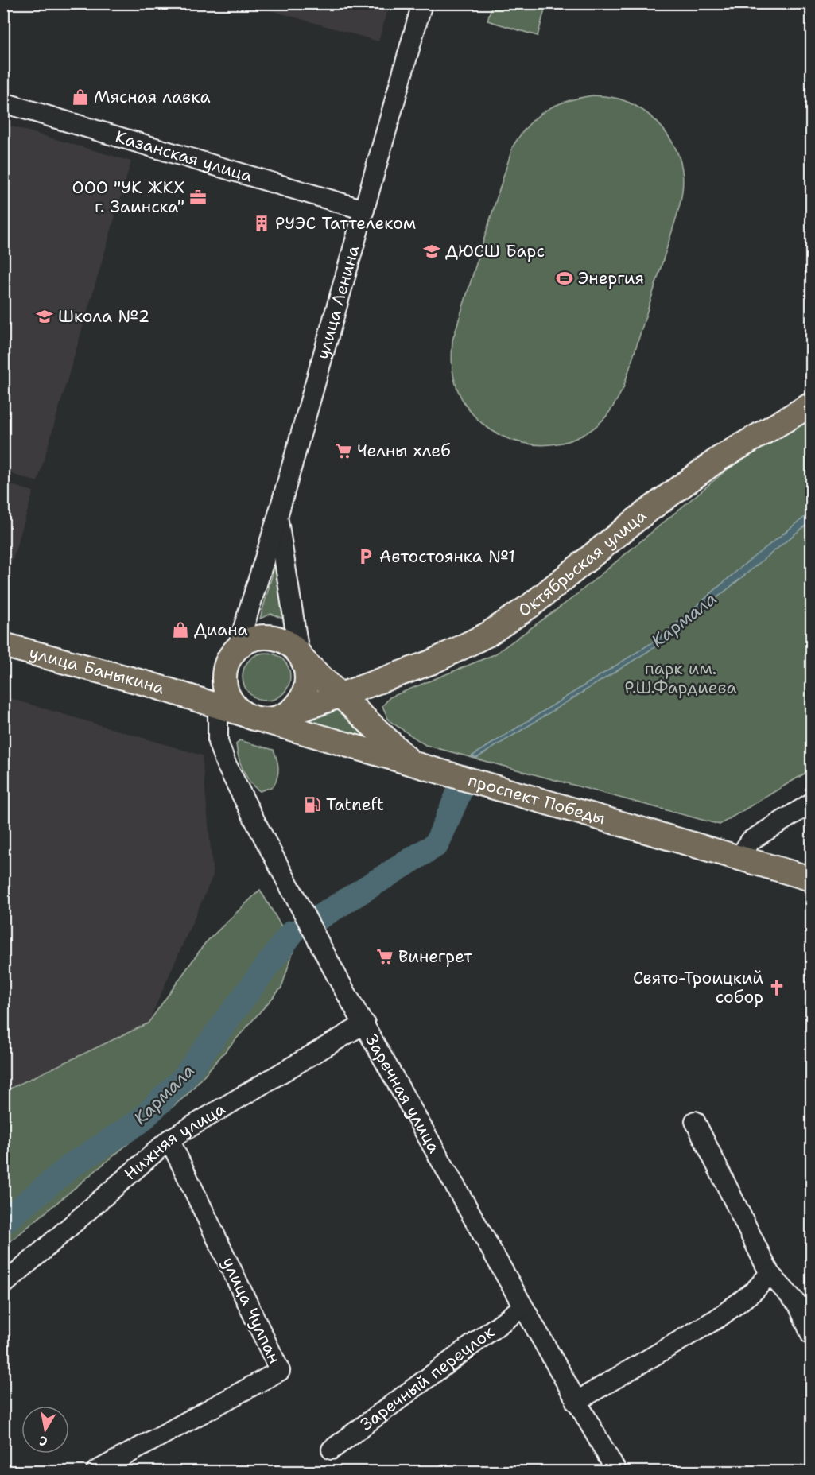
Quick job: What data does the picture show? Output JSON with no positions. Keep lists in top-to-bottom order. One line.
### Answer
{"streets":{"main road":["Октябрьская улица","улица Баныкина","проспект Победы"],"street":["Казанская улица","улица Ленина","Заречная улица","Нижняя улица","улица Чулпан","Заречный переулок"]},"crossings":[["Казанская улица","улица Ленина"],["улица Ленина","Октябрьская улица"],["улица Ленина","проспект Победы"],["Октябрьская улица","проспект Победы"],["улица Баныкина","проспект Победы"],["улица Баныкина","Заречная улица"],["проспект Победы","Заречная улица"],["Заречная улица","Нижняя улица"],["Заречная улица","Заречный переулок"],["Нижняя улица","улица Чулпан"]],"water":["Кармала"],"parks":["парк им. Р.Ш.Фардиева"],"places":{"shop":["Мясная лавка","Диана"],"office":["ООО \"УК ЖКХ г. Заинска\""],"building":["РУЭС Таттелеком"],"school or university":["ДЮСШ Барс","Школа №2"],"sports":["Энергия"],"supermarket":["Челны хлеб","Винегрет"],"parking":["Автостоянка №1"],"fuel station":["Tatneft"],"church":["Свято-Троицкий собор"]},"north":"bottom"}
